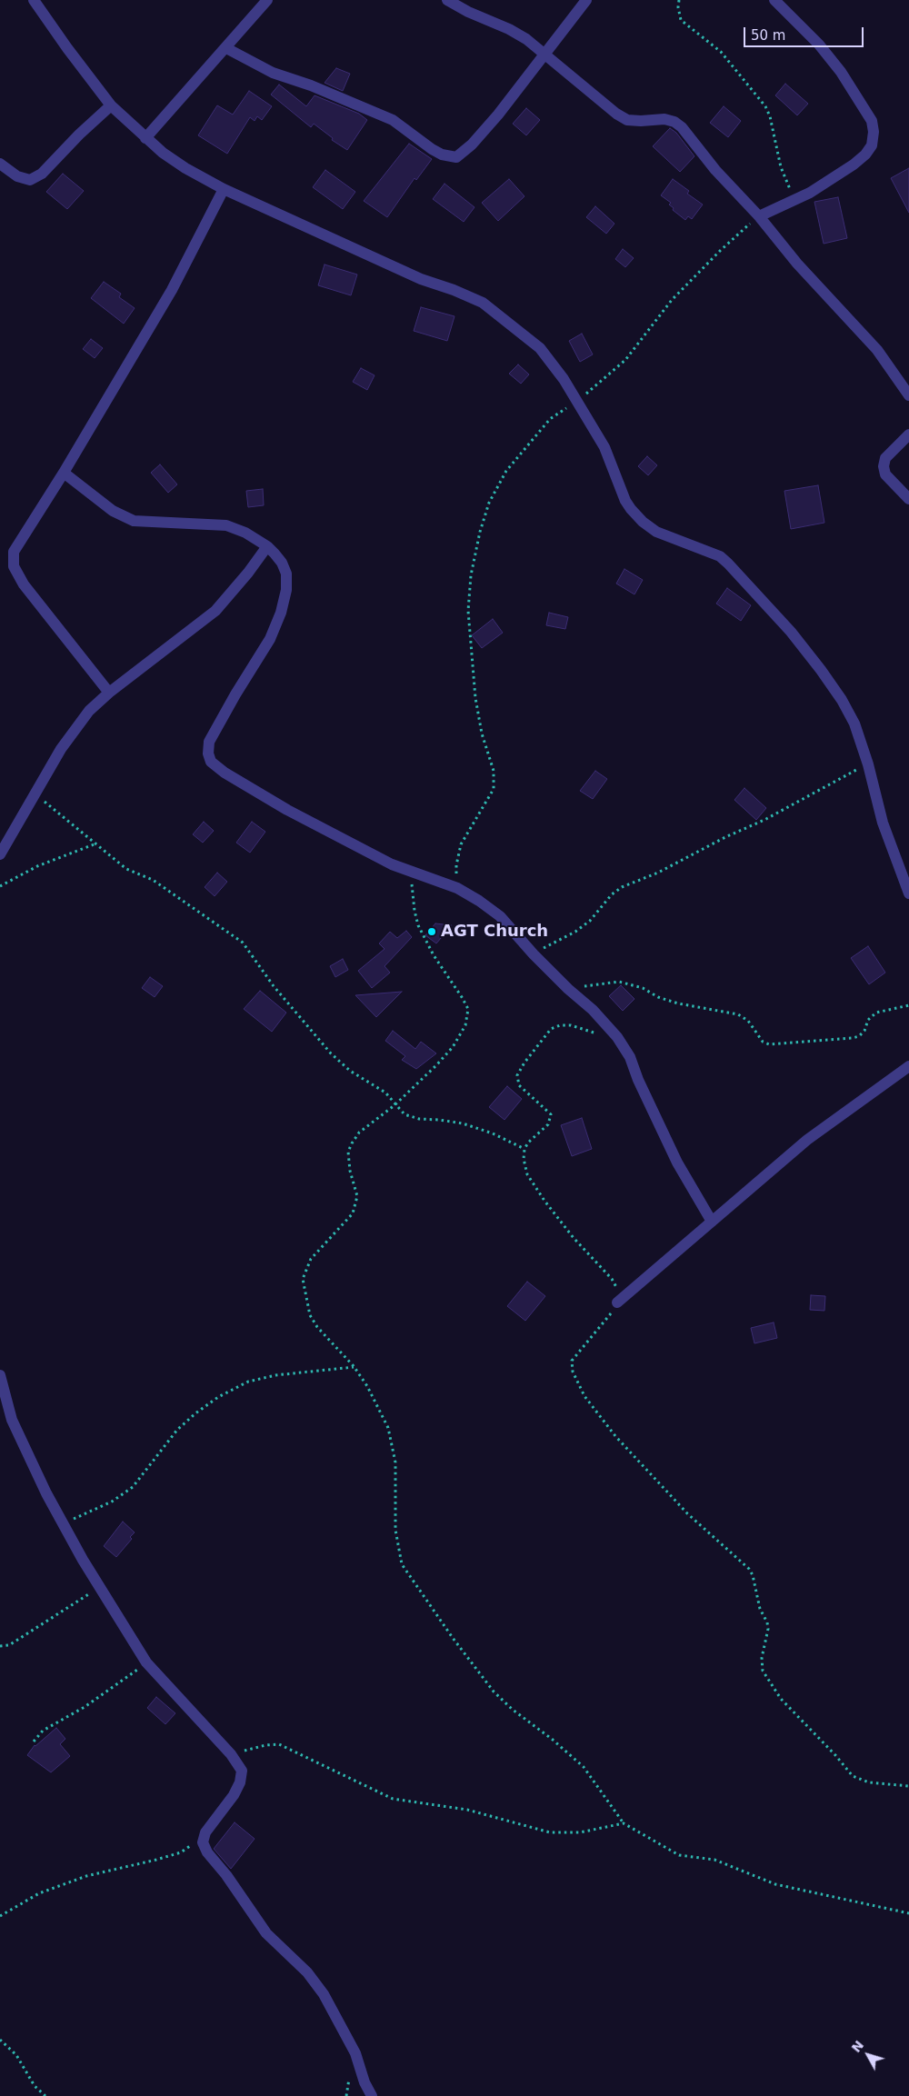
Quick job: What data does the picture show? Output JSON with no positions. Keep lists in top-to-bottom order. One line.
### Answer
{"places":["AGT Church"],"scale_bar":"50 m","north":"top left"}
